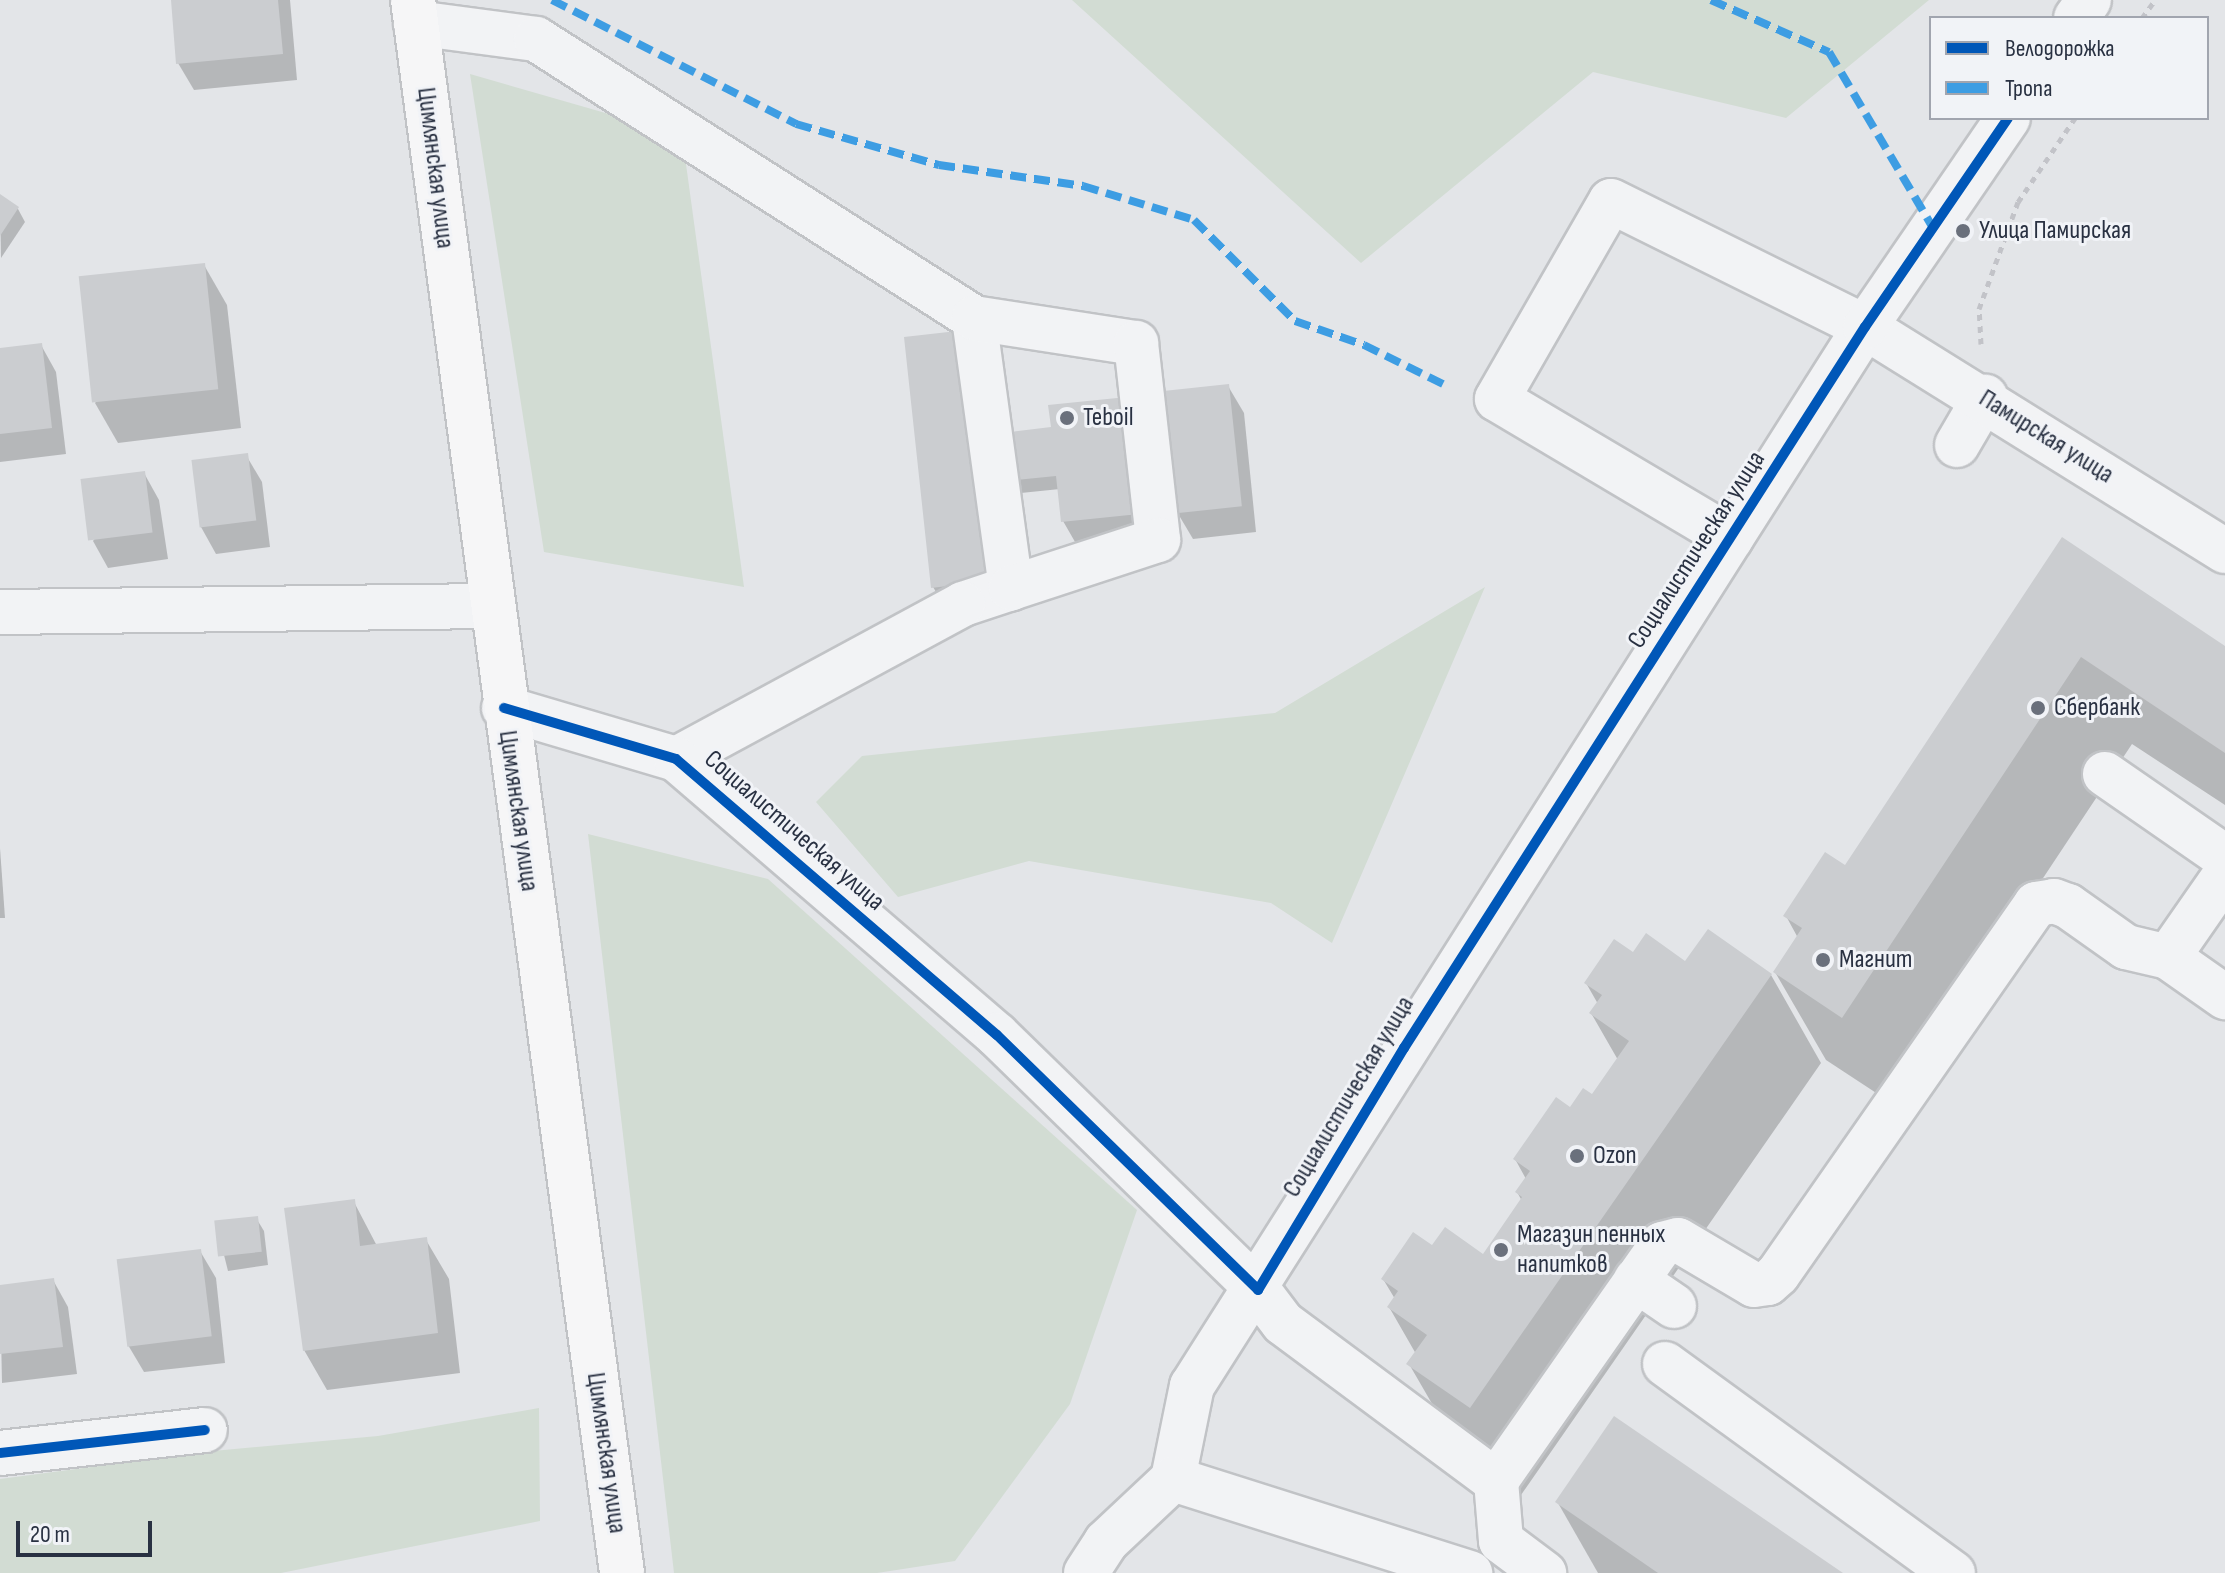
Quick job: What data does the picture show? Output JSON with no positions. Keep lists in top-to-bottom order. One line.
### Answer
{"streets":{"main road":["Цимлянская улица"],"street":["Памирская улица","Социалистическая улица"]},"crossings":[["Цимлянская улица","Социалистическая улица"],["Памирская улица","Социалистическая улица"]],"places":["Улица Памирская","Teboil","Сбербанк","Магнит","Ozon","Магазин пенных напитков"],"legend":["Велодорожка","Тропа"],"scale_bar":"20 m"}
